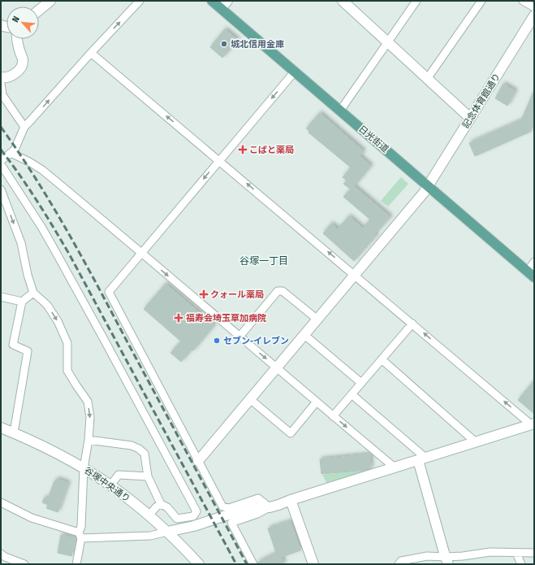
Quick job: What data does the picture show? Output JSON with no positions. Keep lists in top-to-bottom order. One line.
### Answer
{"streets":{"main road":["日光街道"],"street":["記念体育館通り","谷塚中央通り"]},"crossings":[["記念体育館通り","日光街道"]],"districts":["谷塚一丁目"],"places":{"other":["城北信用金庫","セブン-イレブン"],"health":["こばと薬局","クォール薬局","福寿会埼玉草加病院"]},"north":"top left"}
